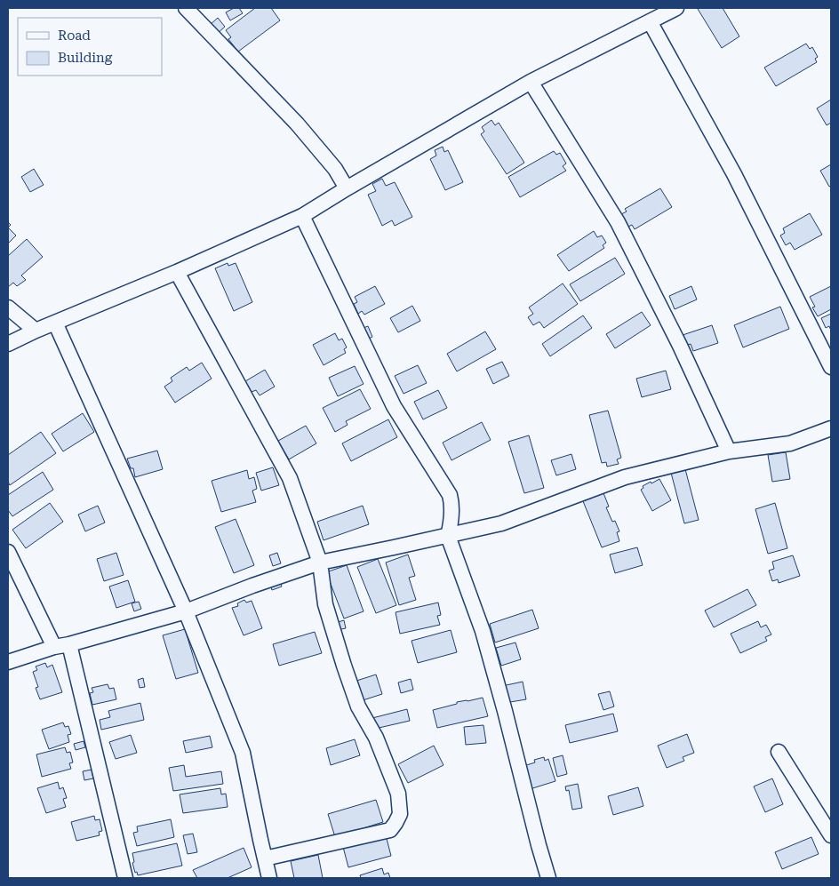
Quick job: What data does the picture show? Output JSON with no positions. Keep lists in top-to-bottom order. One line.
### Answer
{"legend":["Road","Building"]}
